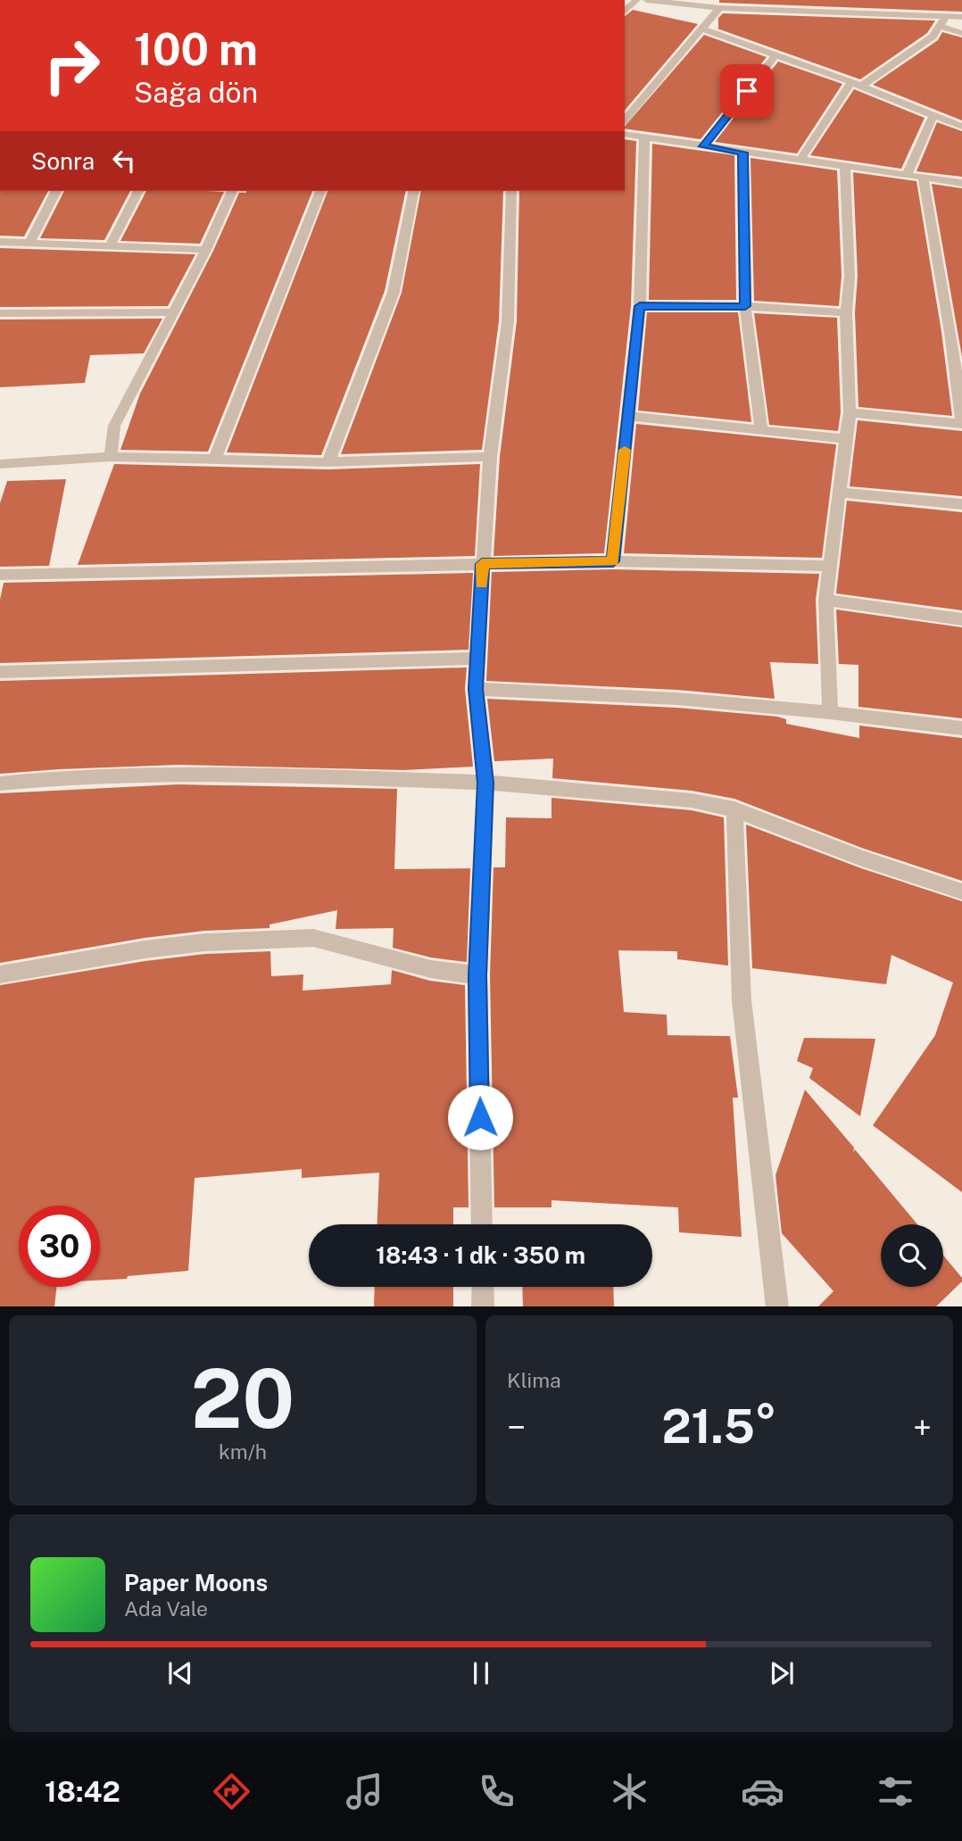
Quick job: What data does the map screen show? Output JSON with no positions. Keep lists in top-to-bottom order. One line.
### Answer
{"page":{"turn":["100 m","Sağa dön"],"then":"Sonra","limit":"30","trip":"18:43 · 1 dk · 350 m","tile":[["20","km/h"],"Klima"],"heat":["−","21.5°","+"],"song":["Paper Moons","Ada Vale"],"tabs":"18:42"}}
